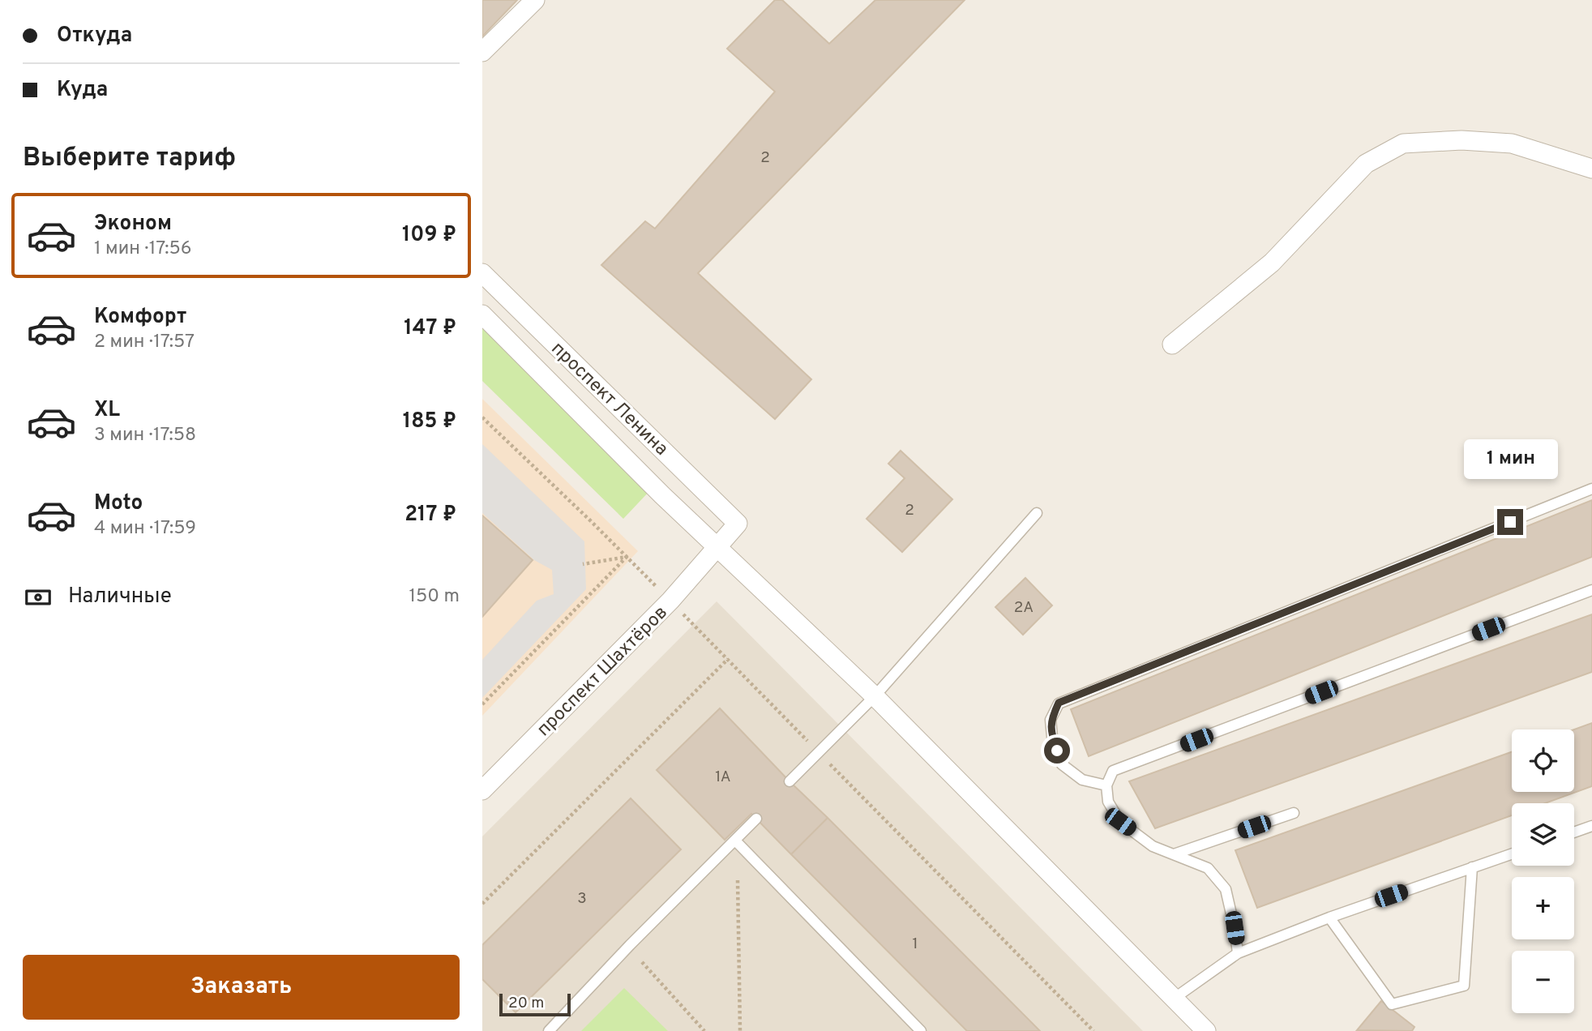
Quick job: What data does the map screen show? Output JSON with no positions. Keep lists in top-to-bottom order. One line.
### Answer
{"streets":{"street":["проспект Ленина","проспект Шахтёров"]},"crossings":[["проспект Ленина","проспект Шахтёров"]],"house_numbers":["2","2","2А","1А","3","1"],"scale_bar":"20 m","page":{"banner":["Откуда","Куда"],"heading":"Выберите тариф","list":[{"name":"Эконом","note":"1 мин · 17:56","value":"109 ₽"},{"name":"Комфорт","note":"2 мин · 17:57","value":"147 ₽"},{"name":"XL","note":"3 мин · 17:58","value":"185 ₽"},{"name":"Moto","note":"4 мин · 17:59","value":"217 ₽"}],"bubble":"1 мин","pay":["Наличные","150 m"],"map_buttons":["+","−"],"buttons":"Заказать","scale":"20 m"}}
